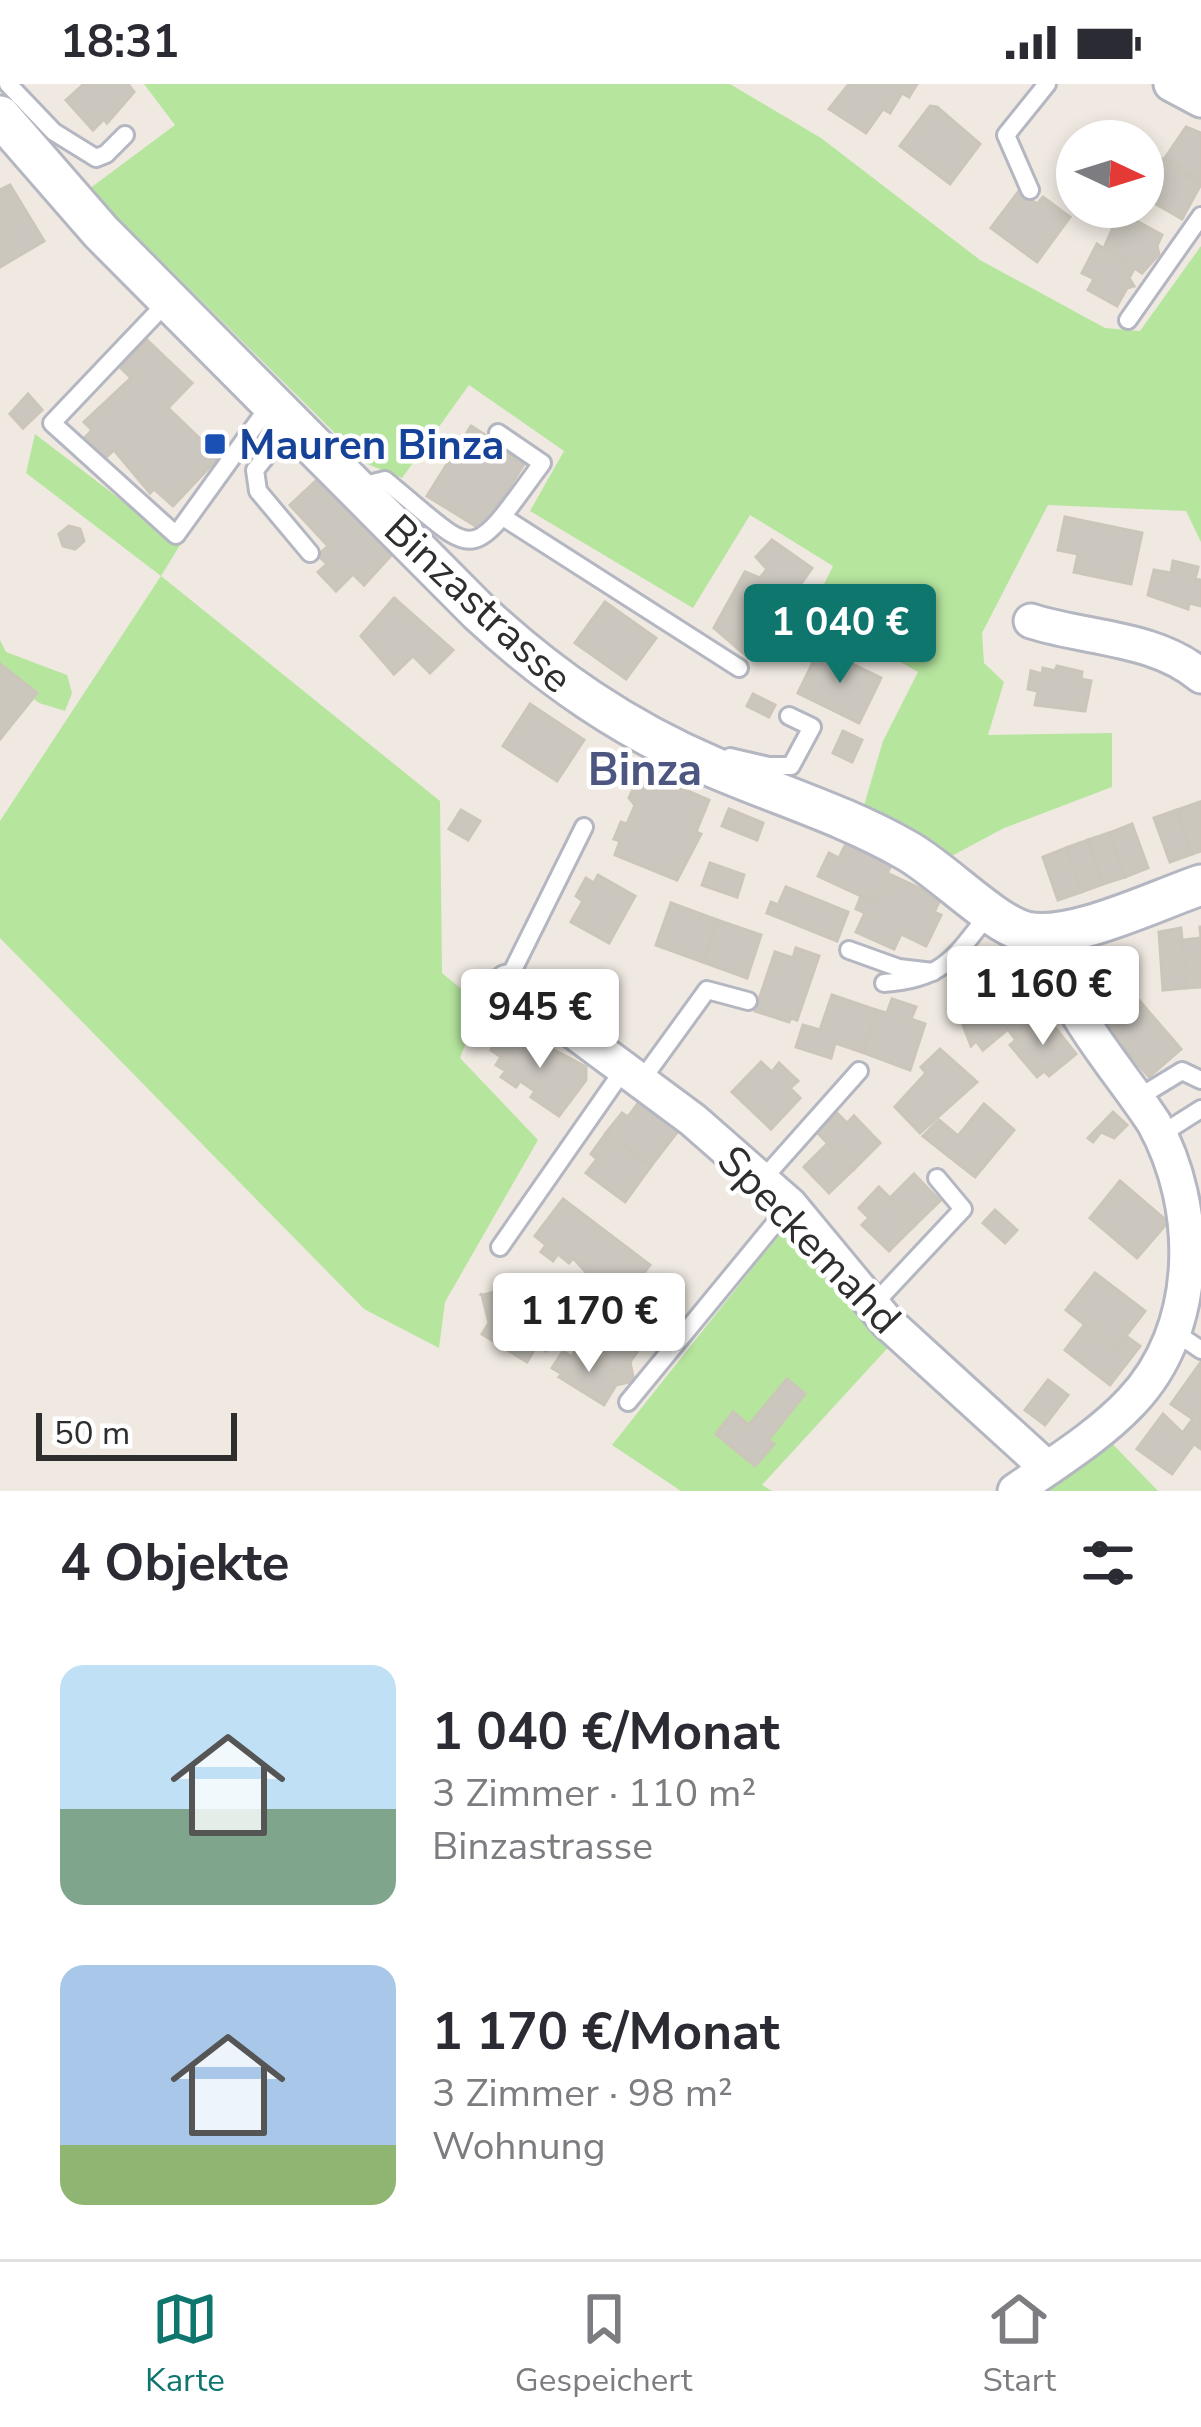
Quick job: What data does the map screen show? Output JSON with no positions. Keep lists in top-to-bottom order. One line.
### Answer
{"streets":{"street":["Binzastrasse","Speckemahd"]},"districts":["Binza"],"places":{"transit":["Mauren Binza"]},"scale_bar":"50 m","north":"right","page":{"status":"18:31","price":["1 040 €","1 160 €","945 €","1 170 €"],"scale":"50 m","heading":"4 Objekte","list":[{"name":"1 040 €/Monat","note":"3 Zimmer · 110 m² · Binzastrasse"},{"name":"1 170 €/Monat","note":"3 Zimmer · 98 m² · Wohnung"}],"tabs":["Karte","Gespeichert","Start"]}}
